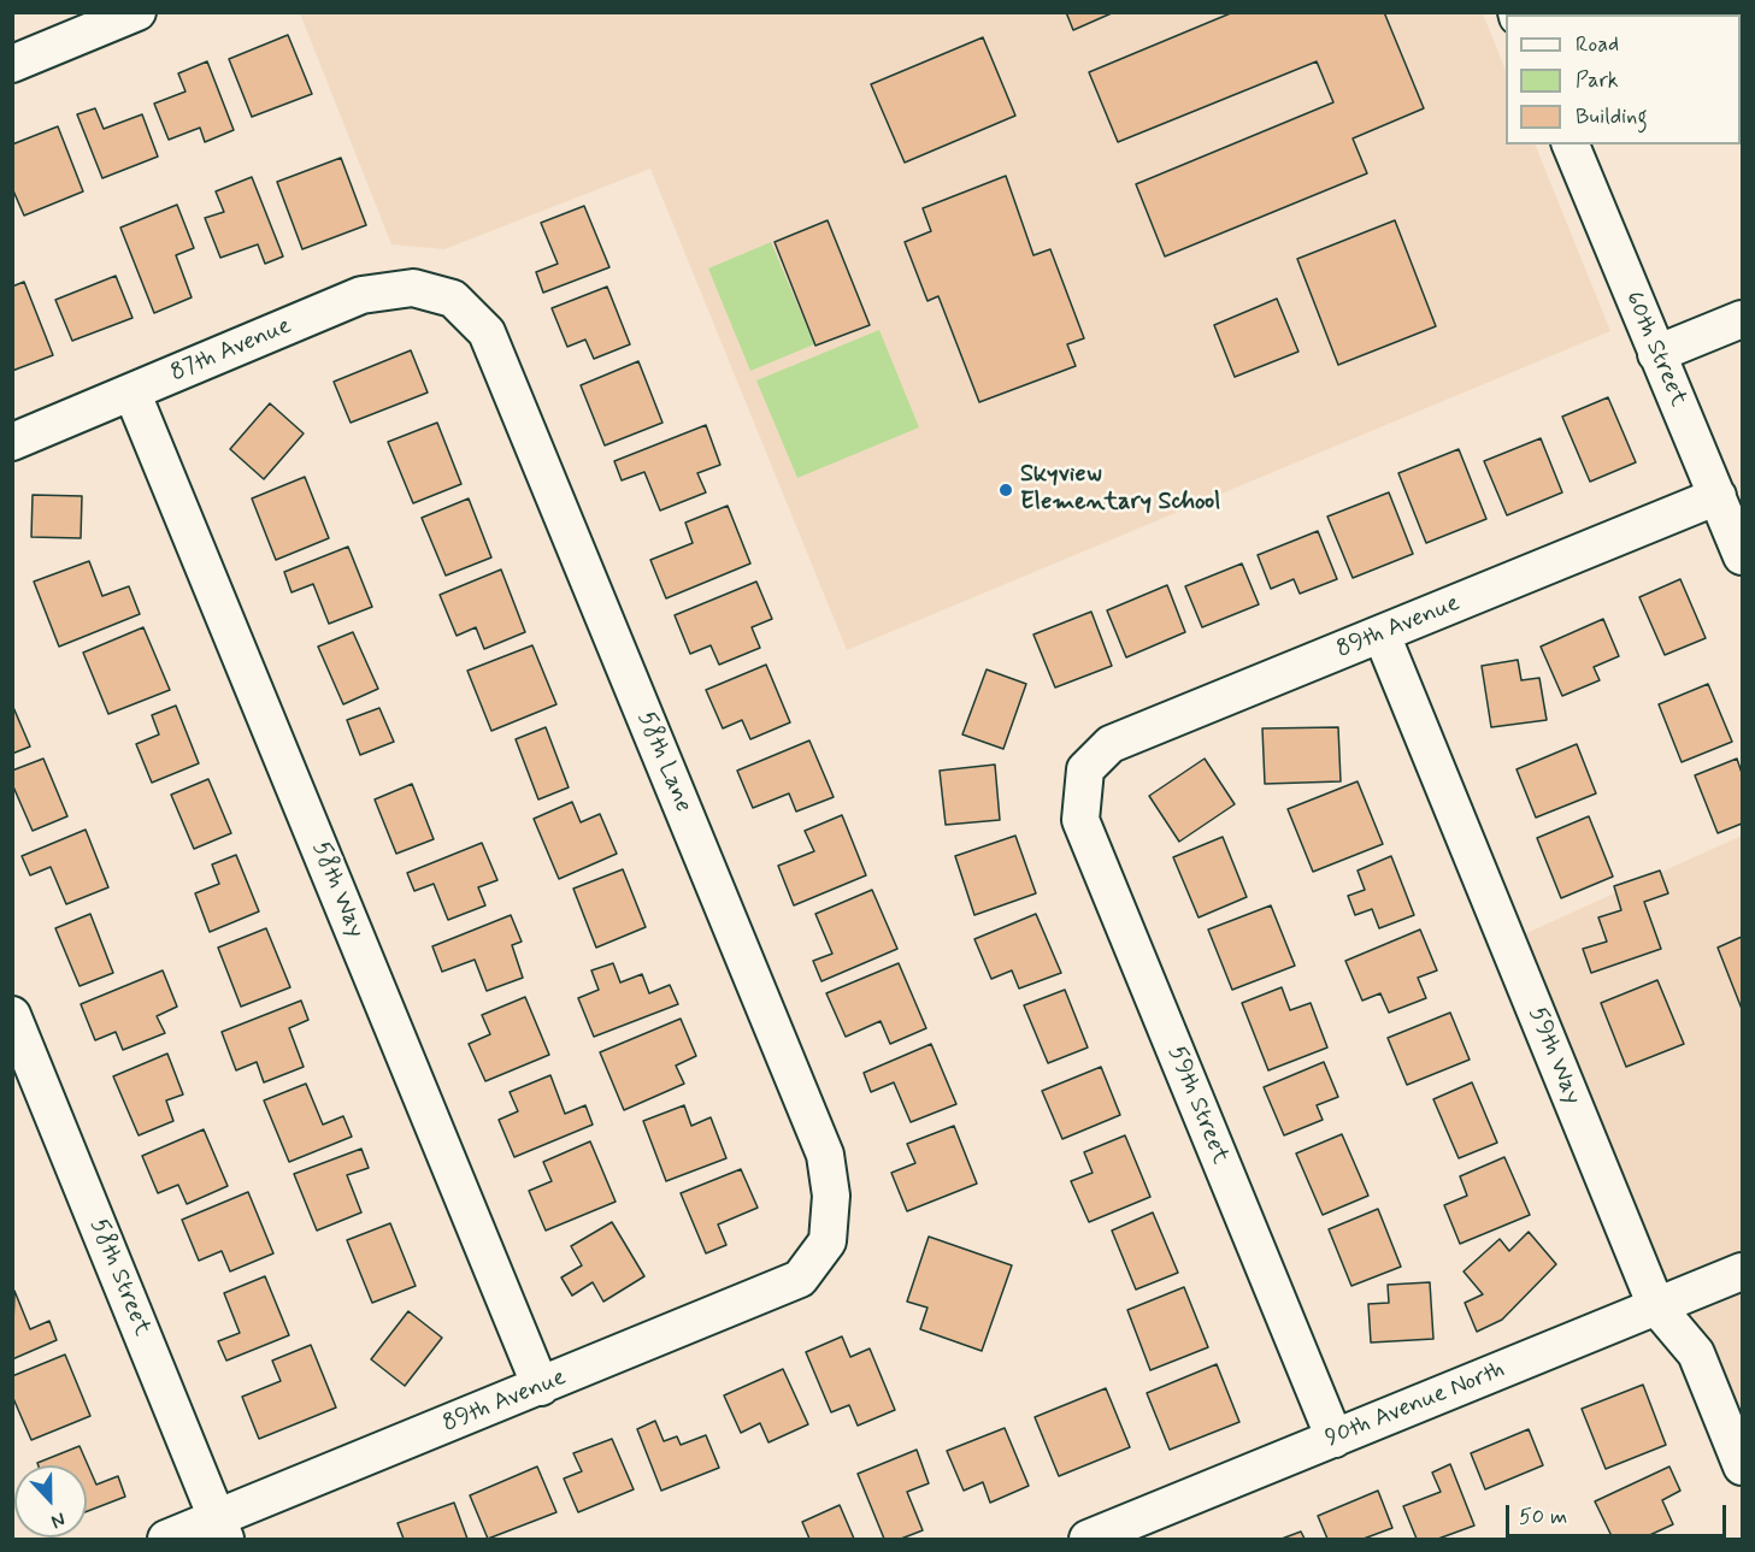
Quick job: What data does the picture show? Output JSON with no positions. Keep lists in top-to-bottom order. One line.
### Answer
{"streets":{"street":["60th Street","87th Avenue","89th Avenue","58th Lane","58th Way","59th Way","59th Street","58th Street","90th Avenue North"]},"crossings":[["60th Street","89th Avenue"],["87th Avenue","58th Lane"],["87th Avenue","58th Way"],["89th Avenue","58th Lane"],["89th Avenue","58th Way"],["89th Avenue","59th Way"],["89th Avenue","59th Street"],["89th Avenue","58th Street"],["59th Way","90th Avenue North"],["59th Street","90th Avenue North"]],"places":["Skyview Elementary School"],"legend":["Road","Park","Building"],"scale_bar":"50 m","north":"bottom"}
